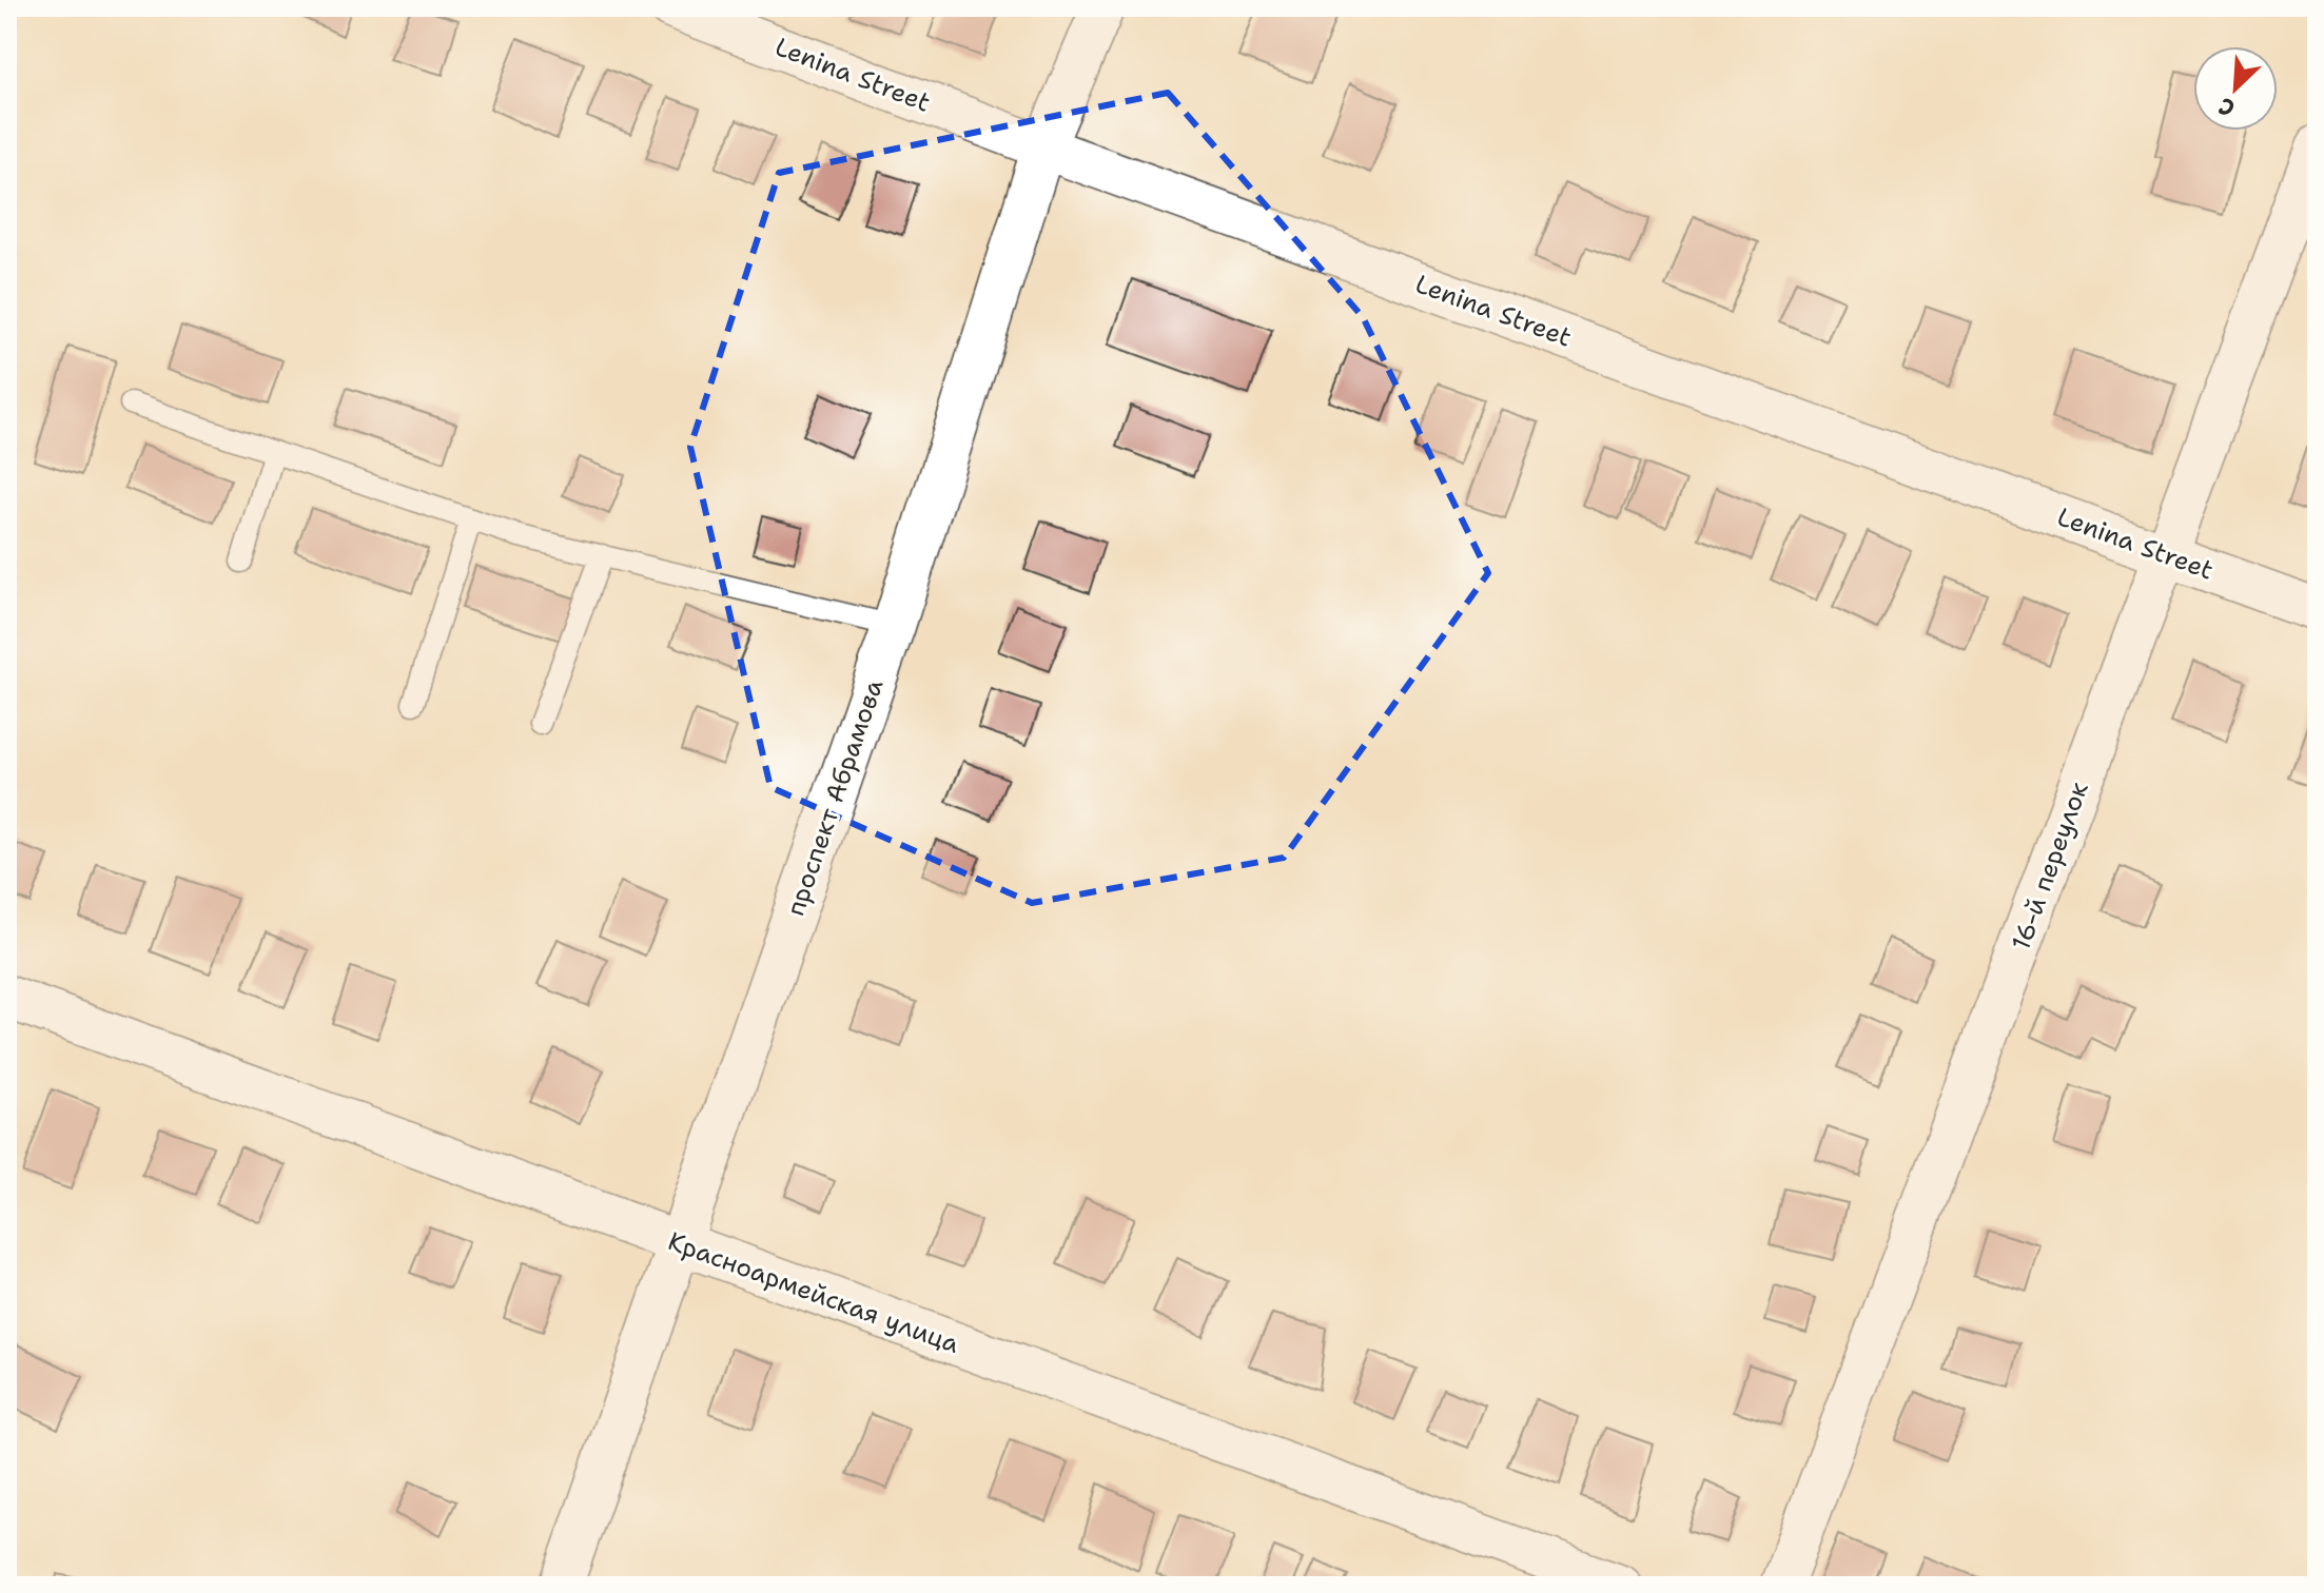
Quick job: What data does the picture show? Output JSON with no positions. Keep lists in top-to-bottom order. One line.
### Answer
{"streets":{"street":["Lenina Street","проспект Абрамова","16-й переулок","Красноармейская улица"]},"crossings":[["Lenina Street","проспект Абрамова"],["Lenina Street","16-й переулок"],["проспект Абрамова","Красноармейская улица"]],"north":"bottom left"}
